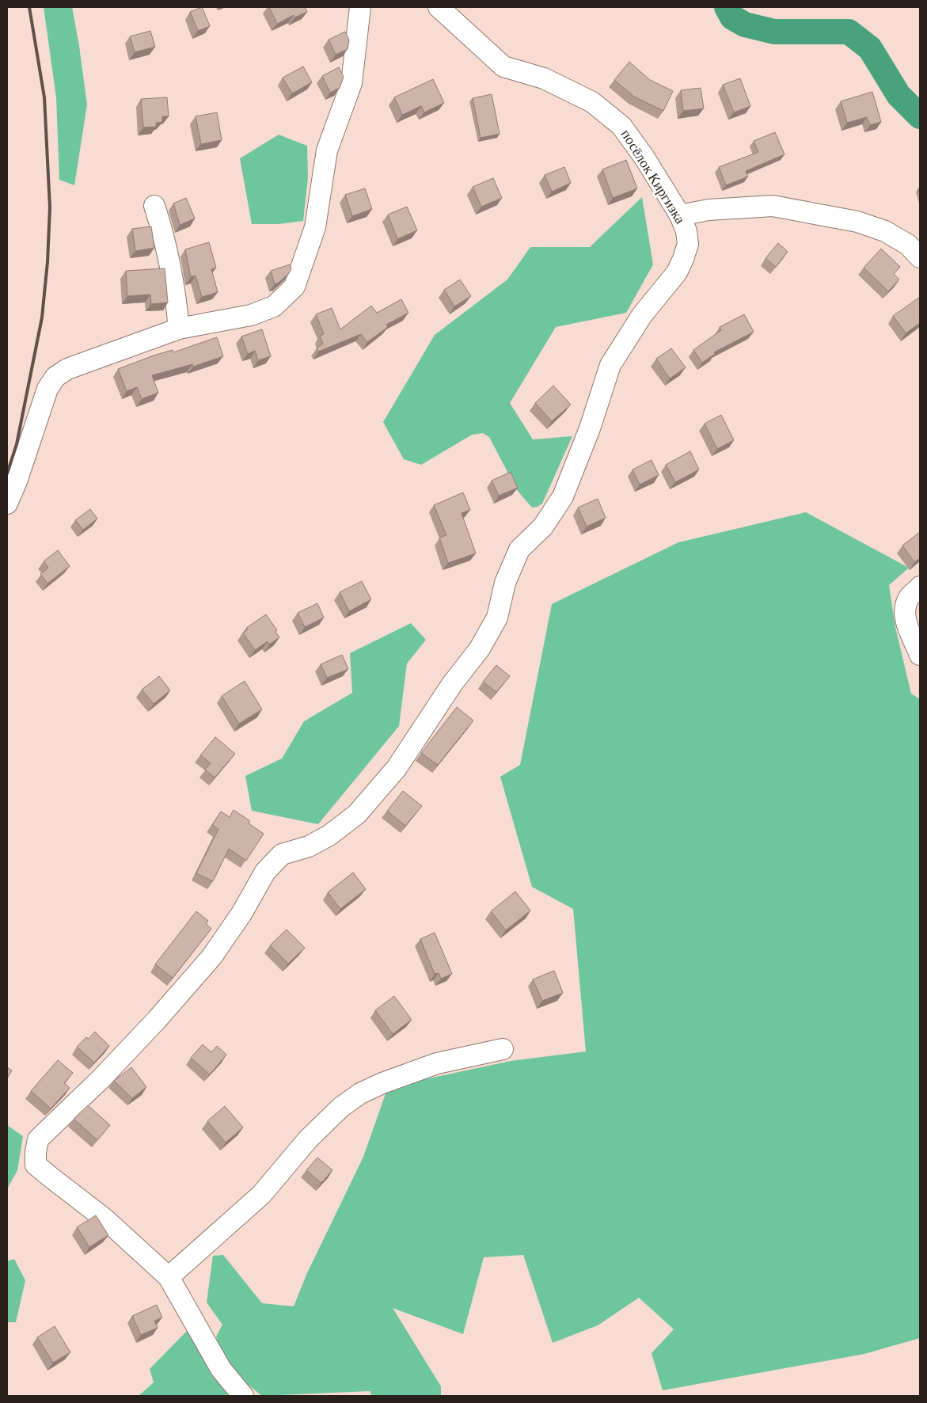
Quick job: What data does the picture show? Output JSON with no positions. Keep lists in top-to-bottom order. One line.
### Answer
{"streets":{"street":["посёлок Киргизка"]}}
